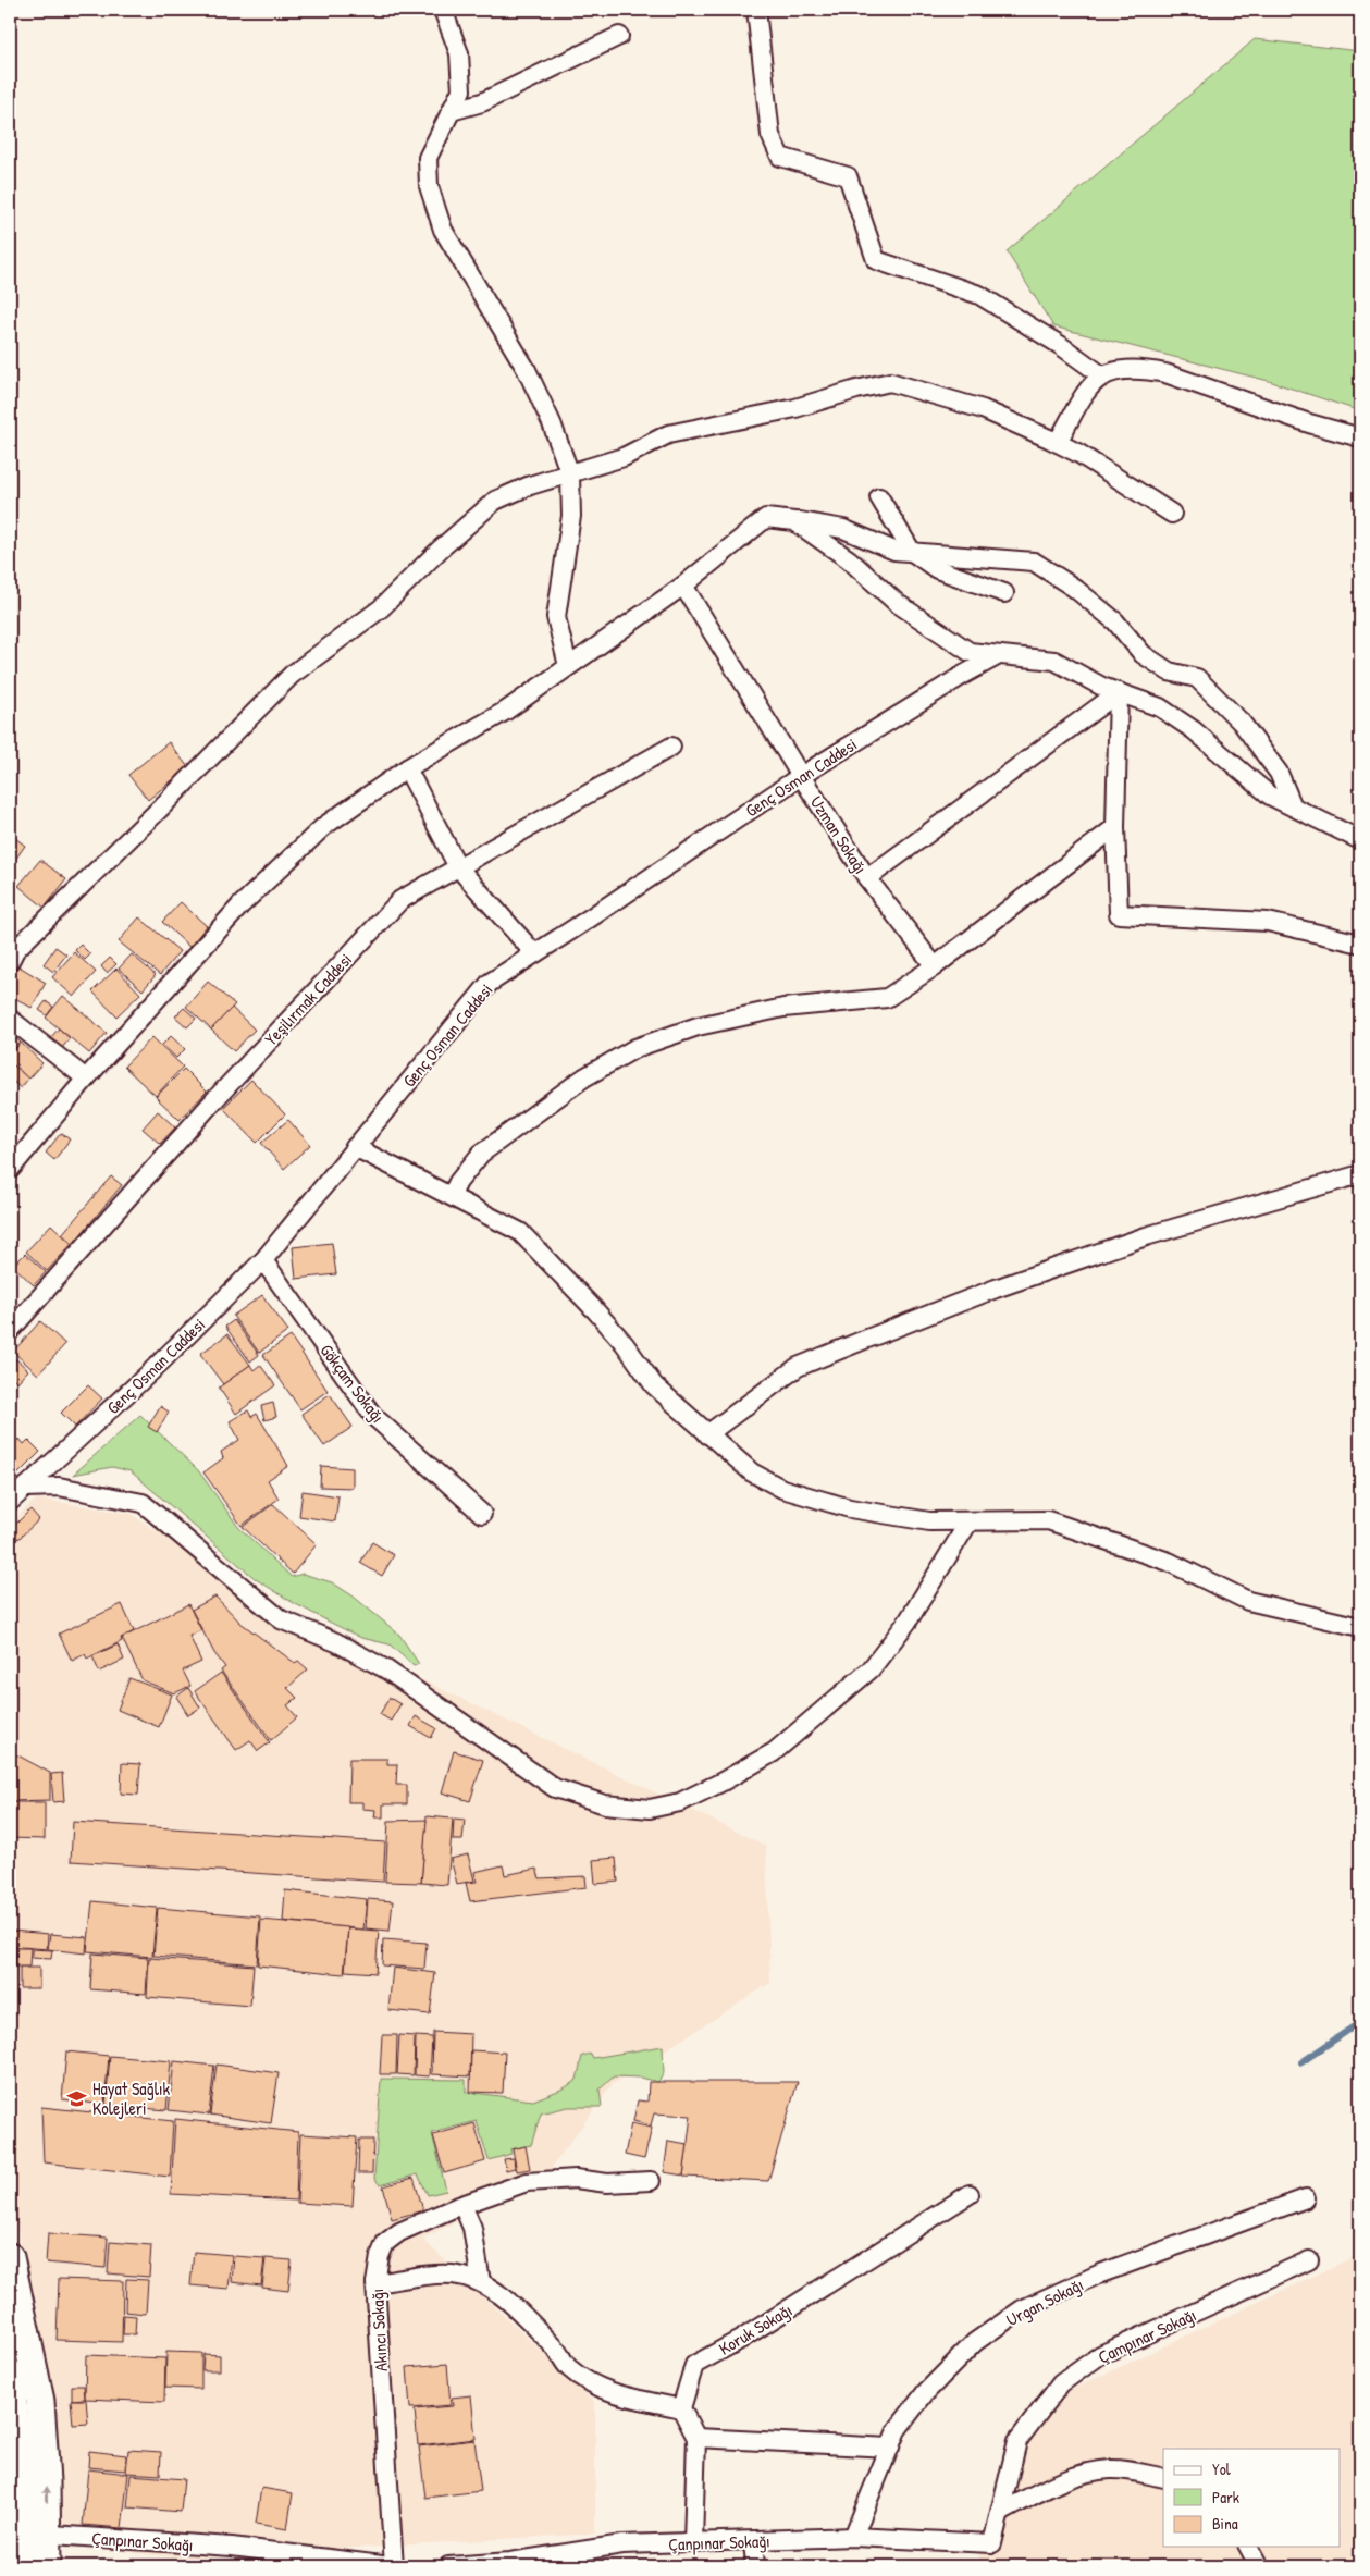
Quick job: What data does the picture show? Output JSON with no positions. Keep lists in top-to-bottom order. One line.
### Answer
{"streets":{"street":["Genç Osman Caddesi","Uzman Sokağı","Yeşilırmak Caddesi","Gökçam Sokağı","Urgan Sokağı","Koruk Sokağı","Akıncı Sokağı","Çampınar Sokağı","Çanpınar Sokağı"]},"crossings":[["Genç Osman Caddesi","Uzman Sokağı"],["Genç Osman Caddesi","Gökçam Sokağı"],["Urgan Sokağı","Çanpınar Sokağı"],["Akıncı Sokağı","Çanpınar Sokağı"],["Çampınar Sokağı","Çanpınar Sokağı"]],"places":{"school or university":["Hayat Sağlık Kolejleri"]},"legend":["Yol","Park","Bina"]}
